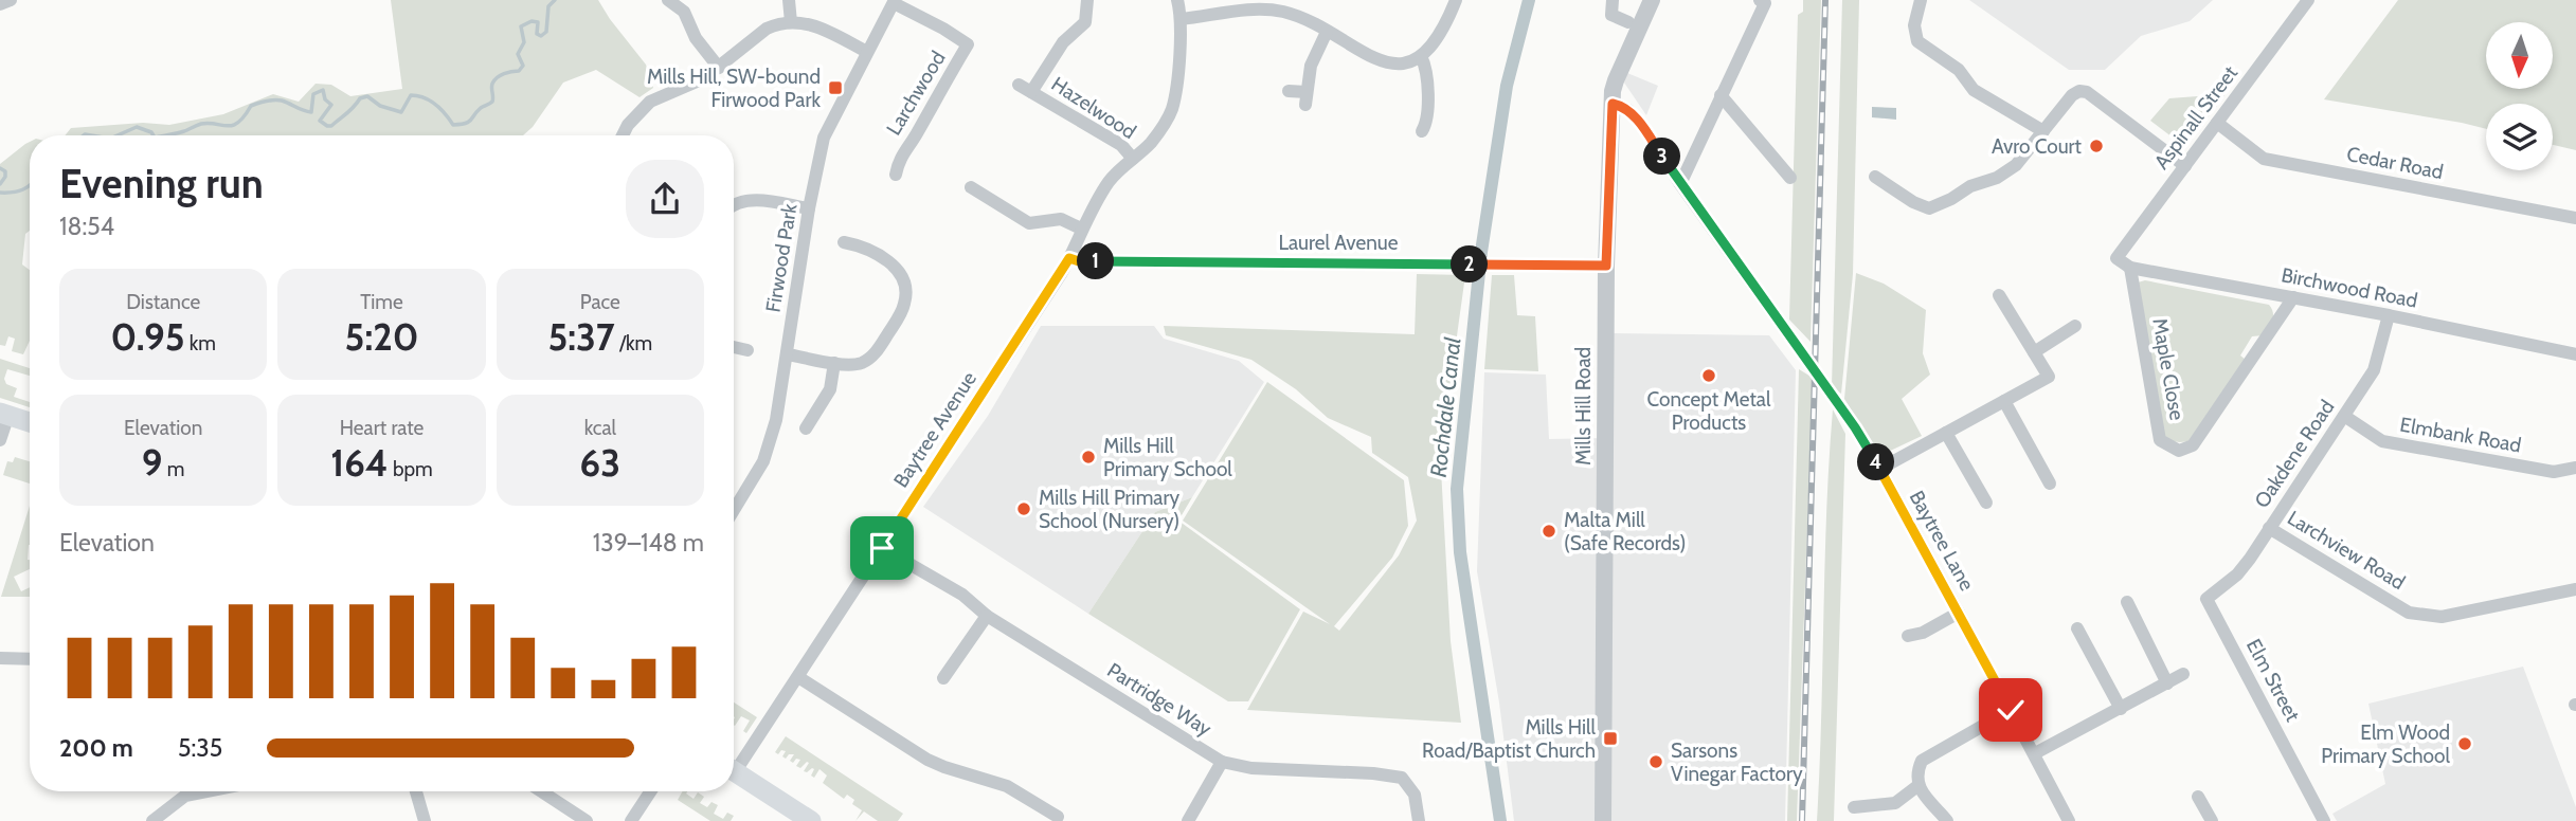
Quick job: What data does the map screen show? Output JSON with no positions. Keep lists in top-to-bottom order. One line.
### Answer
{"streets":{"street":["Larchwood","Hazelwood","Aspinall Street","Cedar Road","Laurel Avenue","Firwood Park","Birchwood Road","Maple Close","Mills Hill Road","Baytree Avenue","Elmbank Road","Oakdene Road","Baytree Lane","Larchview Road","Elm Street","Partridge Way"]},"crossings":[["Larchwood","Firwood Park"],["Aspinall Street","Cedar Road"],["Aspinall Street","Birchwood Road"],["Laurel Avenue","Mills Hill Road"],["Laurel Avenue","Baytree Avenue"],["Birchwood Road","Maple Close"],["Birchwood Road","Oakdene Road"],["Mills Hill Road","Baytree Lane"],["Baytree Avenue","Partridge Way"],["Elmbank Road","Oakdene Road"],["Oakdene Road","Larchview Road"],["Oakdene Road","Elm Street"]],"water":["Rochdale Canal"],"places":{"transit":["Mills Hill, SW-bound Firwood Park","Mills Hill Road/Baptist Church"],"other":["Avro Court","Concept Metal Products","Mills Hill Primary School","Mills Hill Primary School (Nursery)","Malta Mill (Safe Records)","Elm Wood Primary School","Sarsons Vinegar Factory"]},"north":"bottom","page":{"heading":["Evening run","18:54"],"pins":["3","1","2","4"],"stats":[["Distance","0.95 km"],["Time","5:20"],["Pace","5:37 /km"],["Elevation","9 m"],["Heart rate","164 bpm"],["kcal","63"]],"chart":["Elevation","139–148 m"],"list":[{"name":"200 m","note":"5:35"}]}}
